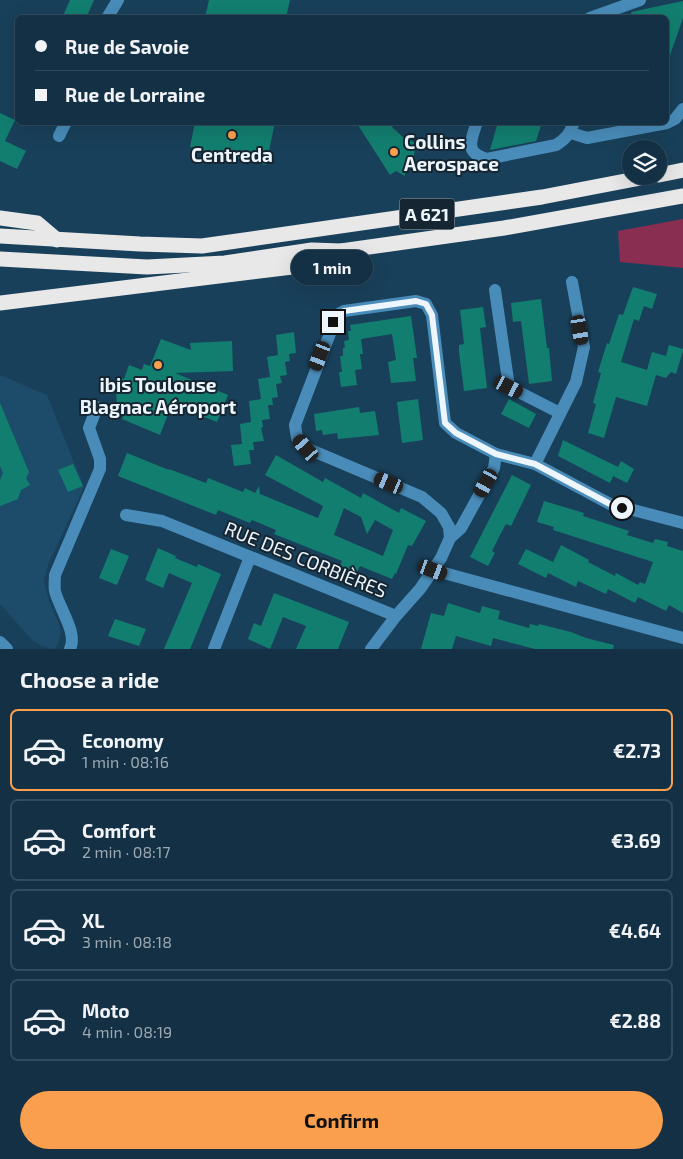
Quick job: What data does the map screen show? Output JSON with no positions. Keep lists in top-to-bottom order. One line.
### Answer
{"streets":{"highway":["A 621"],"street":["RUE DES CORBIÈRES"]},"places":["Centreda","Collins Aerospace","ibis Toulouse Blagnac Aéroport"],"page":{"banner":["Rue de Savoie","Rue de Lorraine"],"bubble":"1 min","heading":"Choose a ride","list":[{"name":"Economy","note":"1 min · 08:16","value":"€2.73"},{"name":"Comfort","note":"2 min · 08:17","value":"€3.69"},{"name":"XL","note":"3 min · 08:18","value":"€4.64"},{"name":"Moto","note":"4 min · 08:19","value":"€2.88"}],"buttons":"Confirm"}}
